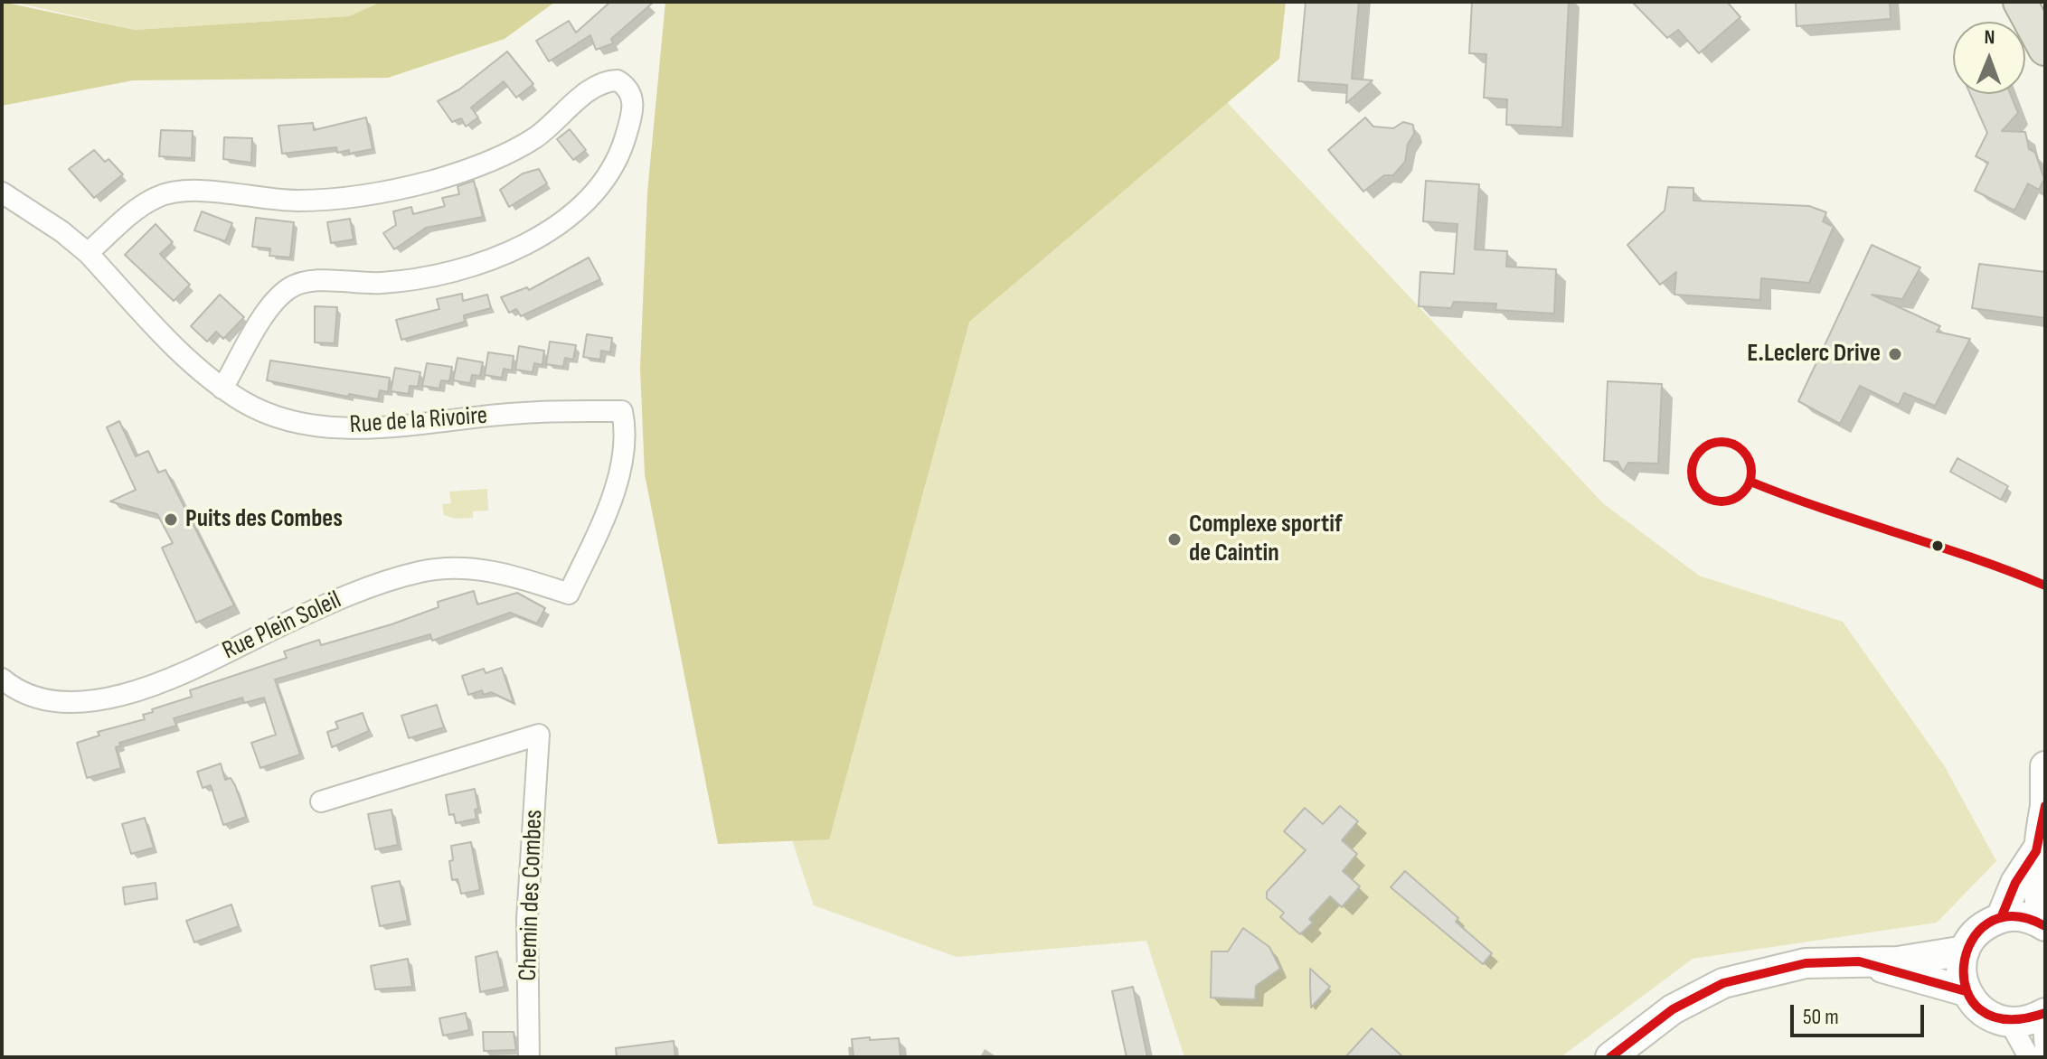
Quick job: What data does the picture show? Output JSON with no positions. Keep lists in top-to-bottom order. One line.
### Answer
{"streets":{"street":["Rue de la Rivoire","Rue Plein Soleil","Chemin des Combes"]},"crossings":[["Rue de la Rivoire","Rue Plein Soleil"]],"places":["E.Leclerc Drive","Puits des Combes","Complexe sportif de Caintin"],"scale_bar":"50 m","north":"top"}
